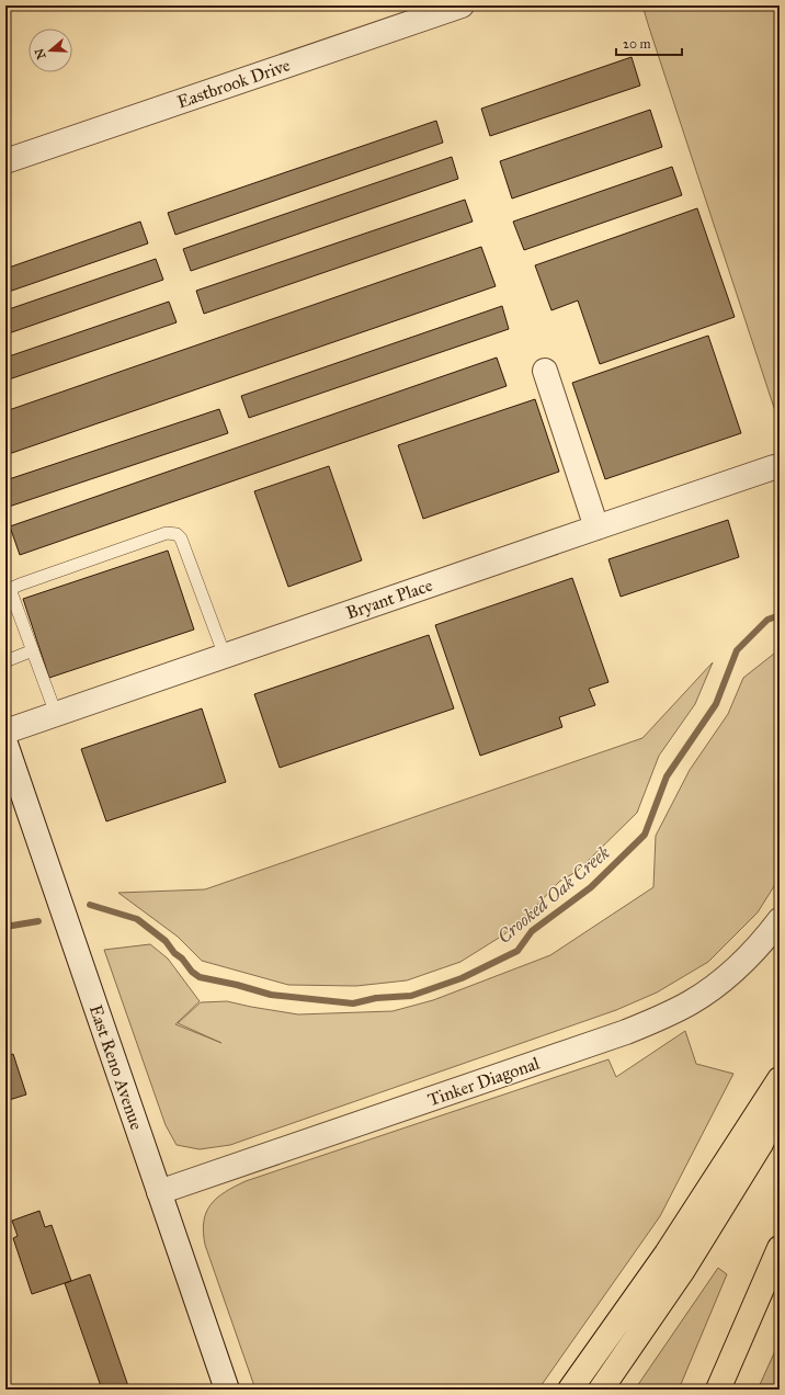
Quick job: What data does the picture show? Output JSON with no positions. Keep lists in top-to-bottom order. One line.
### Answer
{"streets":{"street":["Eastbrook Drive","Bryant Place","East Reno Avenue","Tinker Diagonal"]},"crossings":[["East Reno Avenue","Tinker Diagonal"]],"water":["Crooked Oak Creek"],"scale_bar":"20 m","north":"left"}
